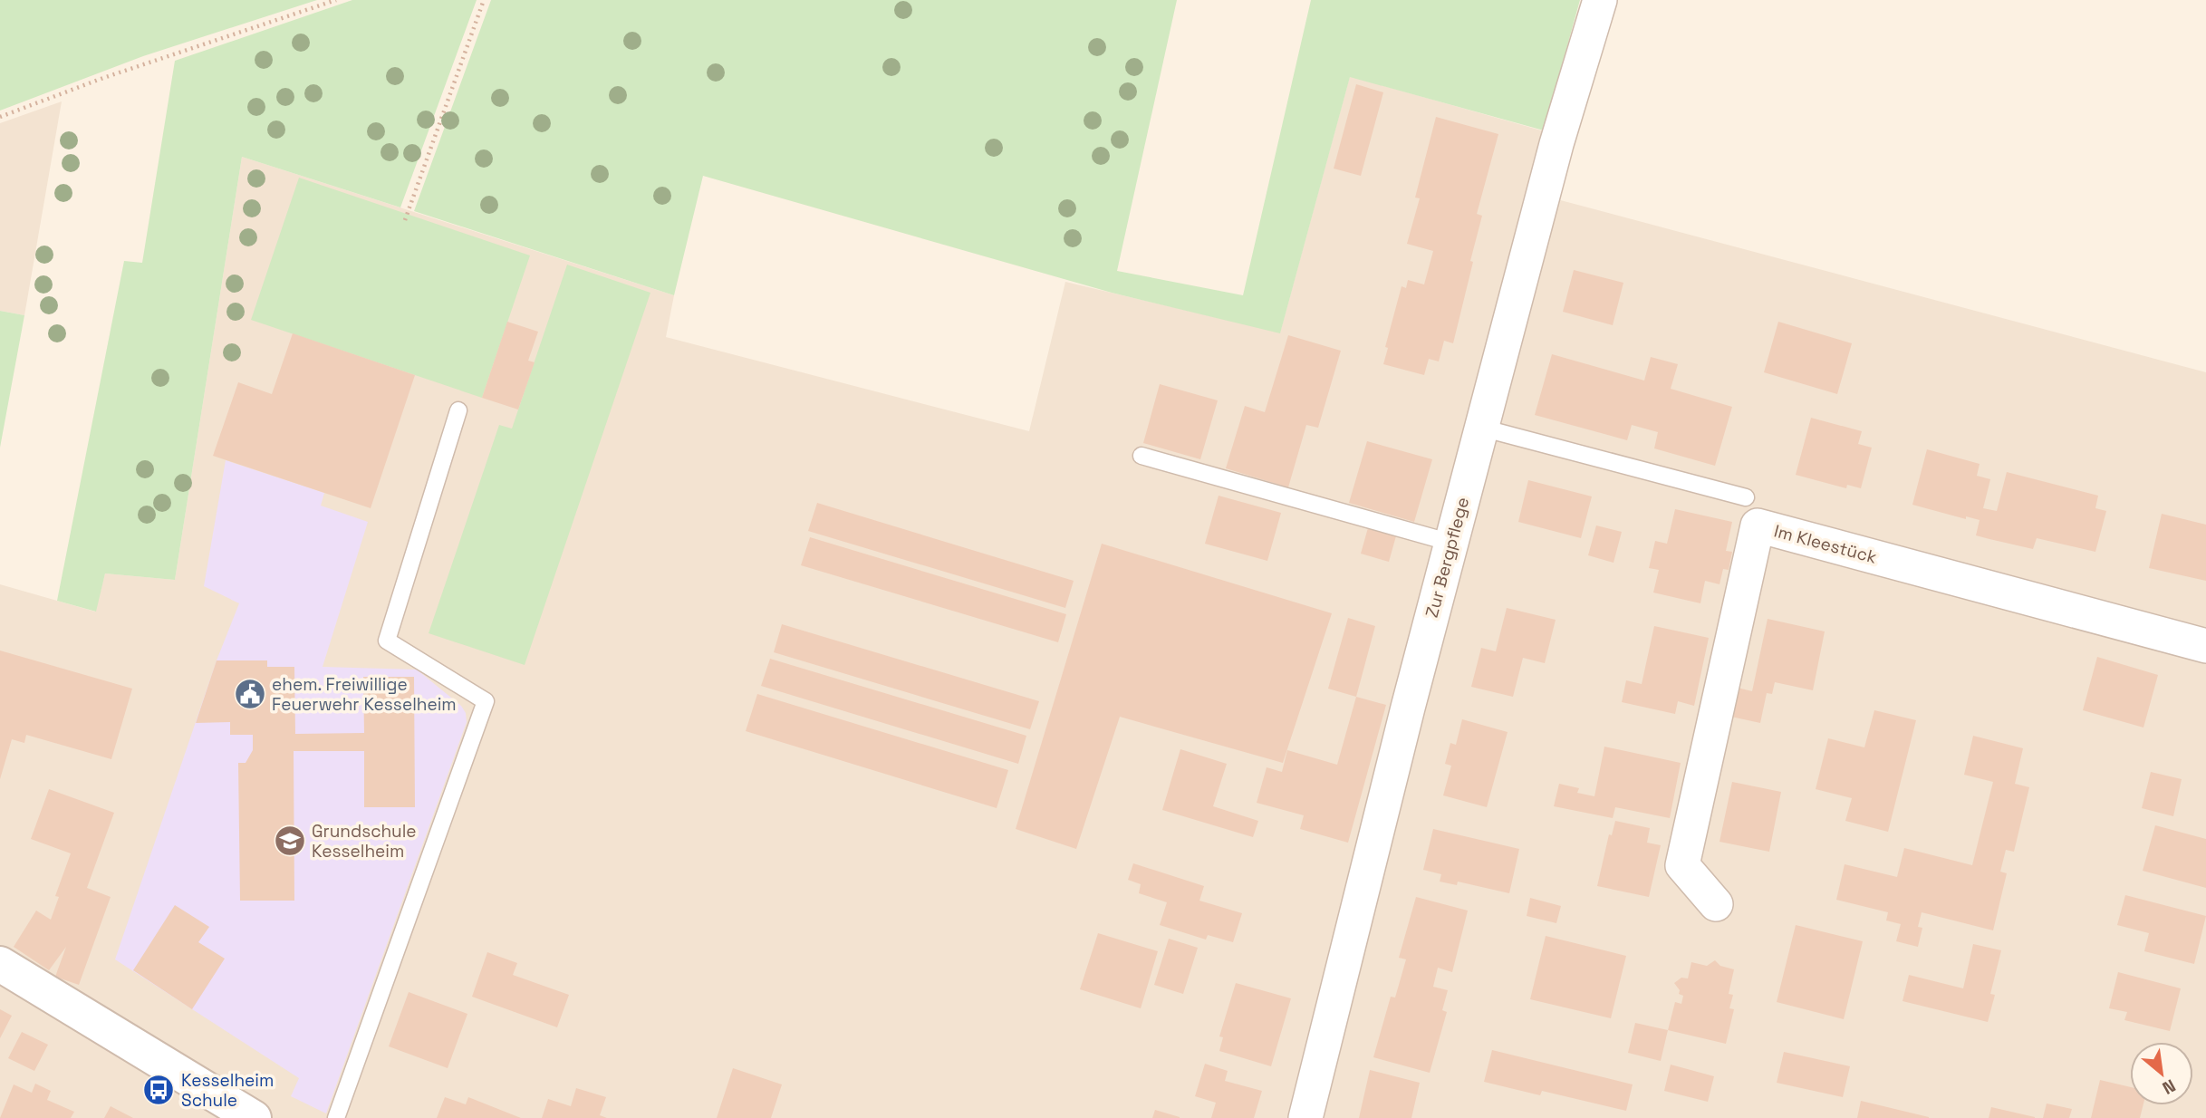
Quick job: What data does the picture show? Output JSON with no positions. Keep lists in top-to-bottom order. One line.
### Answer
{"streets":{"street":["Im Kleestück","Zur Bergpflege"]},"places":{"public building":["ehem. Freiwillige Feuerwehr Kesselheim"],"school or university":["Grundschule Kesselheim"],"bus stop":["Kesselheim Schule"]},"north":"bottom right"}
